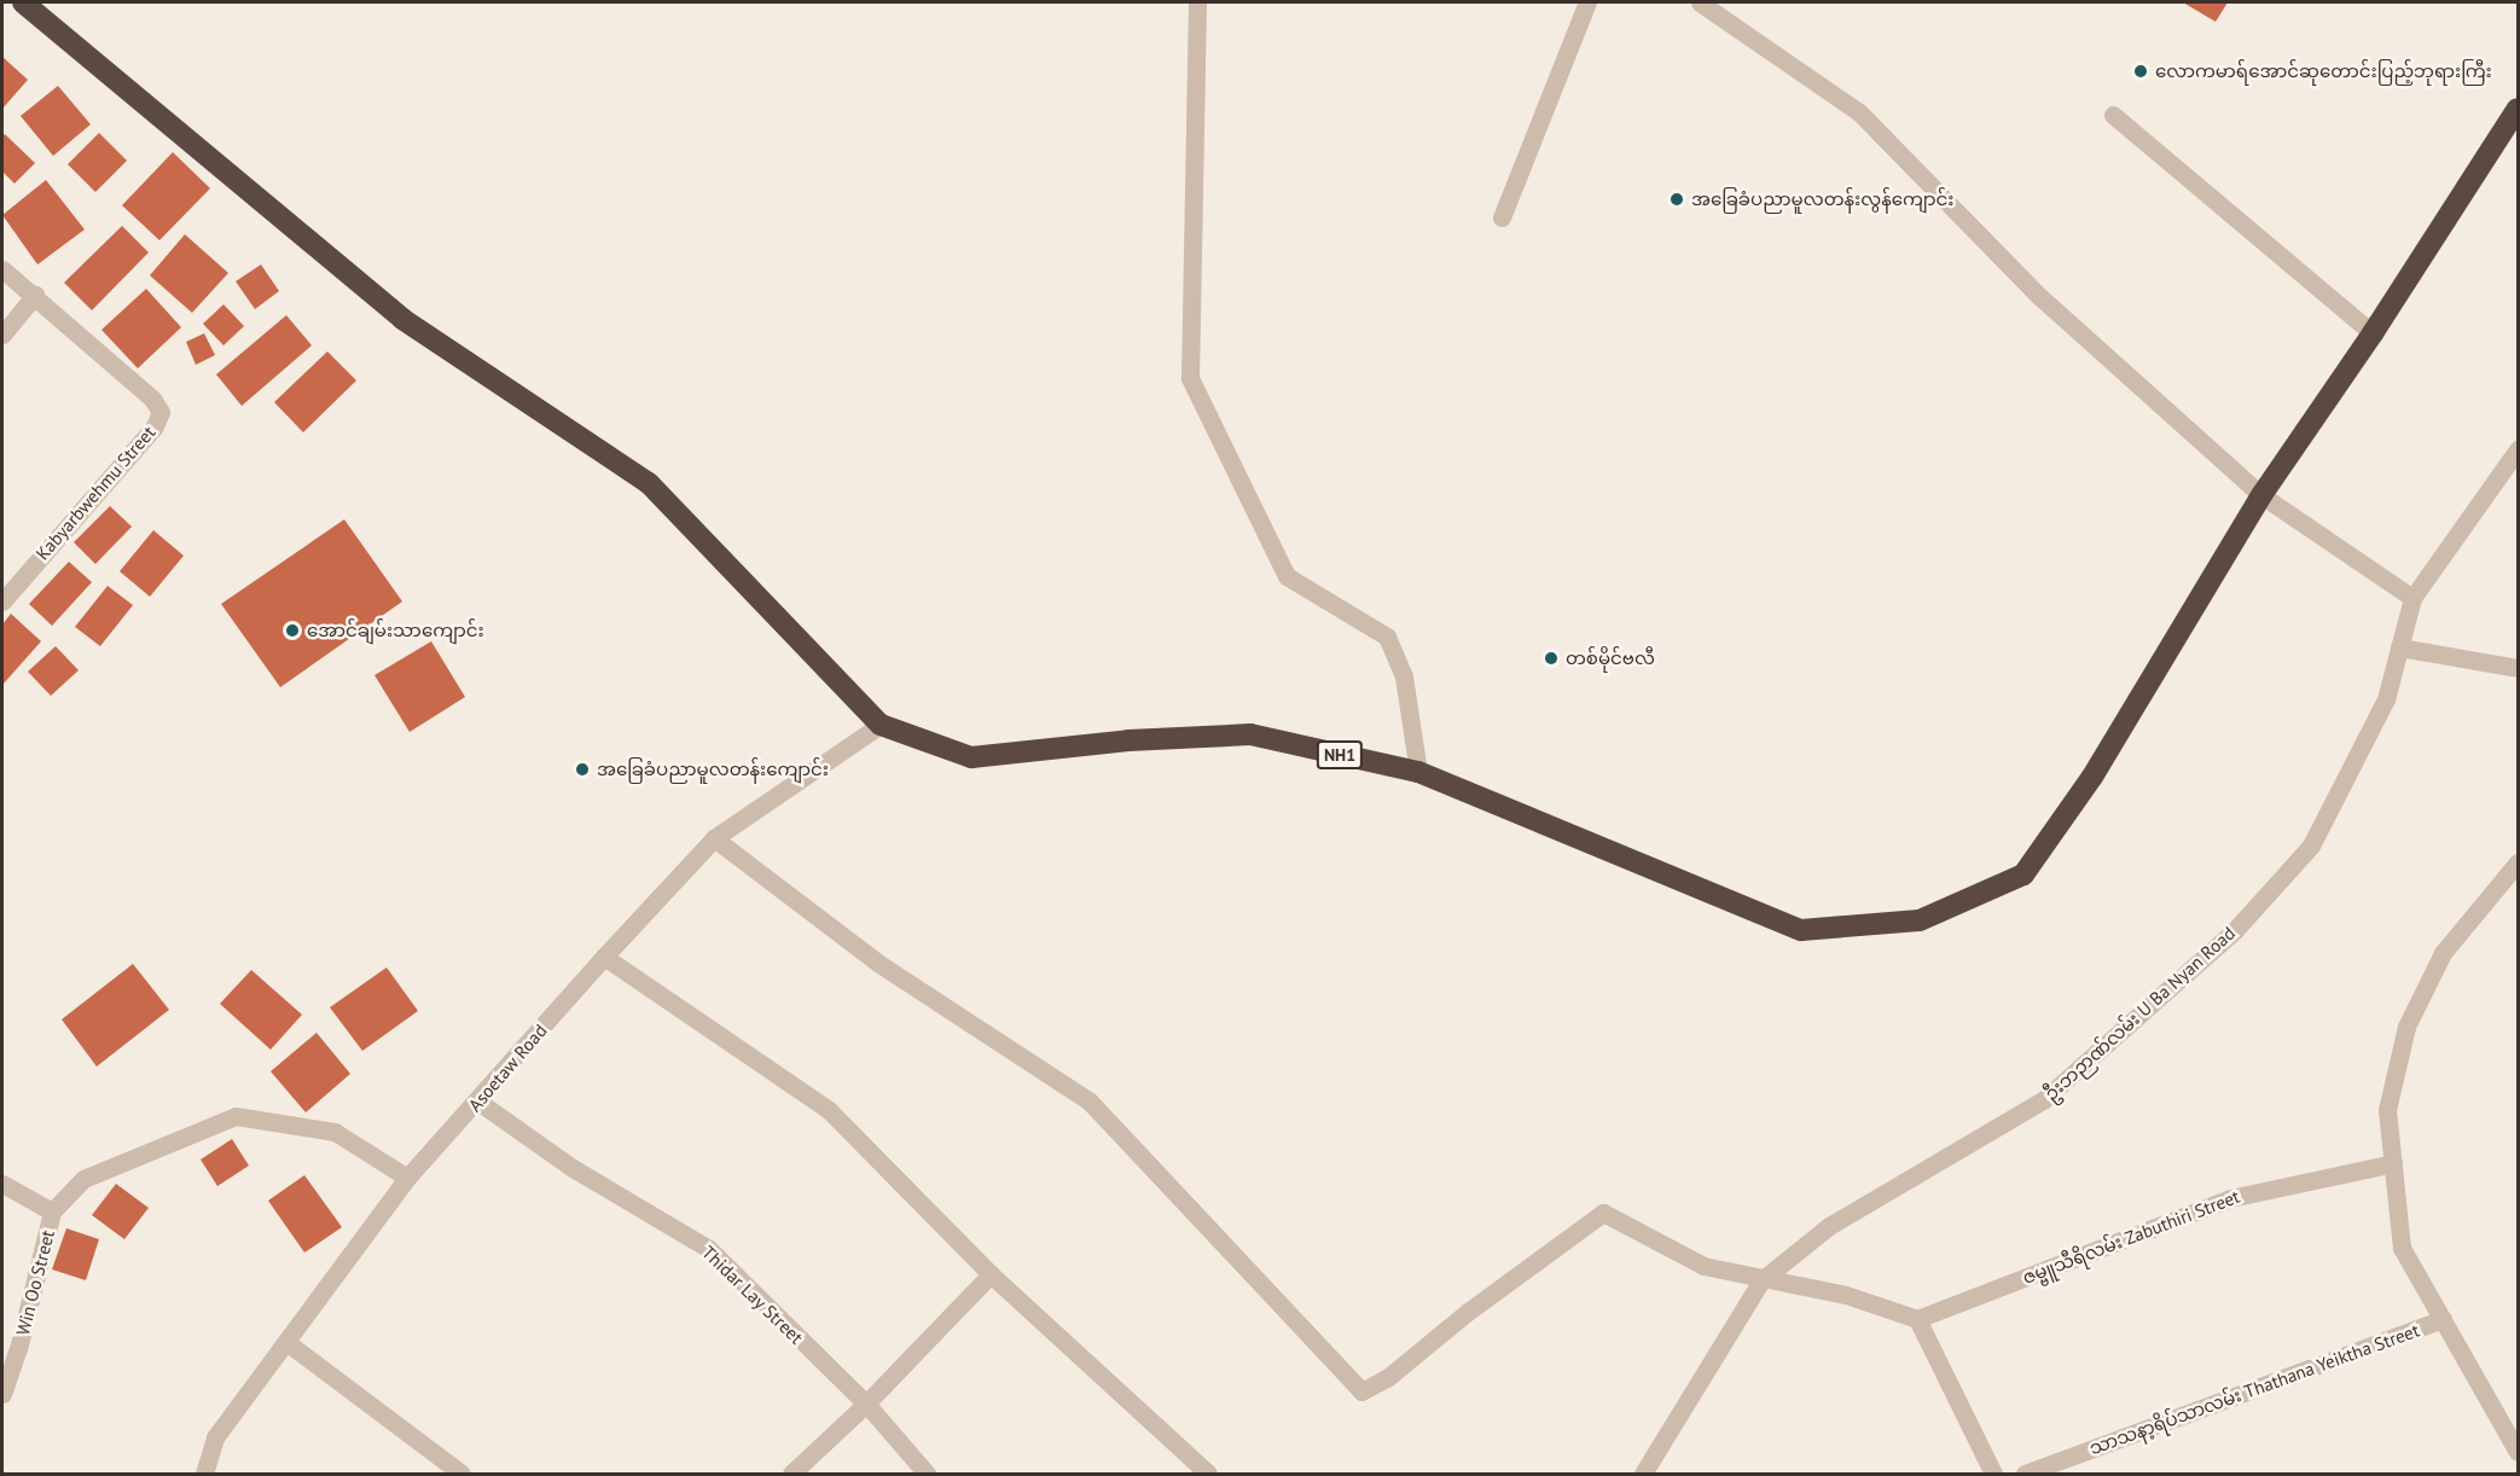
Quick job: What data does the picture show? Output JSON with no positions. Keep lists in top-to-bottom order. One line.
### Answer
{"streets":{"highway":["NH1"],"street":["Kabyarbwehmu Street","ဦးဘဉာဏ်လမ်း U Ba Nyan Road","Asoetaw Road","ဇမ္ဗူသီရိလမ်း Zabuthiri Street","Win Oo Street","Thidar Lay Street","သာသနာ့ရိပ်သာလမ်း Thathana Yeiktha Street"]},"crossings":[["NH1","Asoetaw Road"],["Asoetaw Road","Thidar Lay Street"]],"places":["လောကမာရ်အောင်ဆုတောင်းပြည့်ဘုရားကြီး","အခြေခံပညာမူလတန်းလွန်ကျောင်း","အောင်ချမ်းသာကျောင်း","တစ်မိုင်ဗလီ","အခြေခံပညာမူလတန်းကျောင်း"]}
